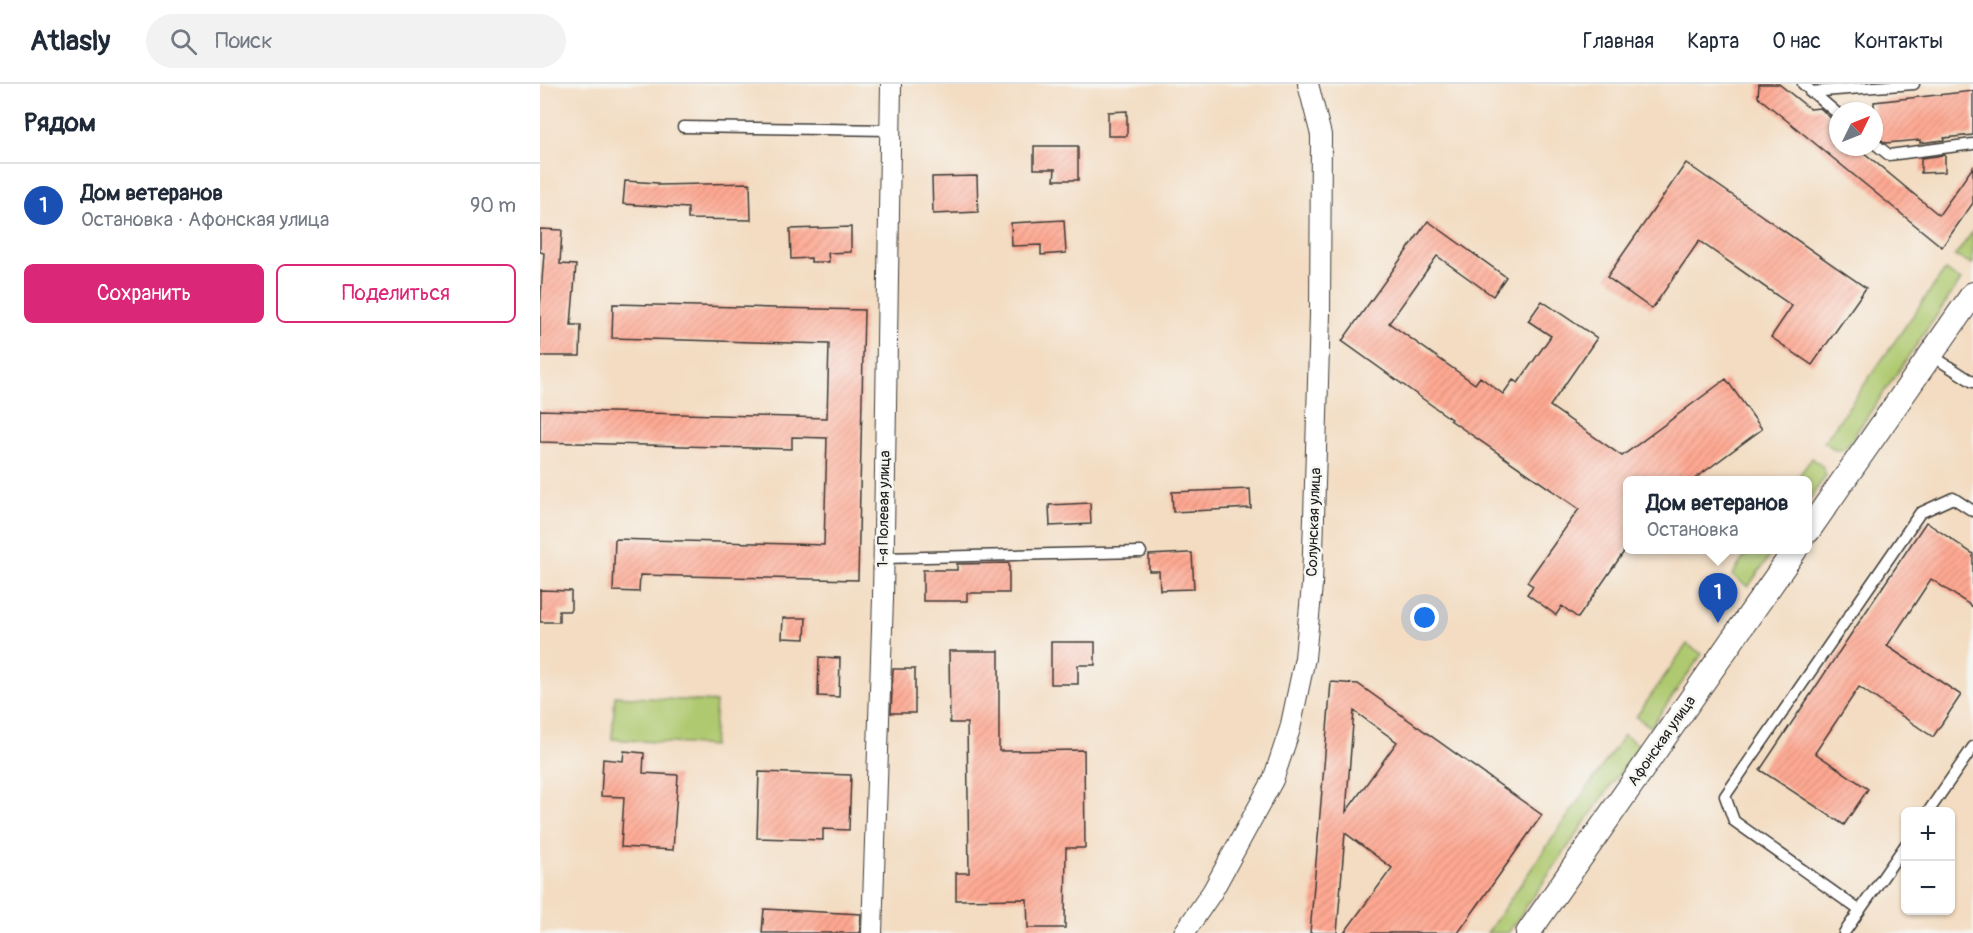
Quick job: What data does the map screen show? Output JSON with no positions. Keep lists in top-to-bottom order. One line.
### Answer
{"streets":{"street":["1-я Полевая улица","Солунская улица","Афонская улица"]},"north":"top right","page":{"header":"Atlasly","search":"Поиск","nav":["Главная","Карта","О нас","Контакты"],"heading":"Рядом","list":[{"mark":"1","name":"Дом ветеранов","note":"Остановка · Афонская улица","value":"90 m"}],"buttons":["Сохранить","Поделиться"],"popup":["Дом ветеранов","Остановка"],"pins":"1","map_buttons":["+","−"]}}
